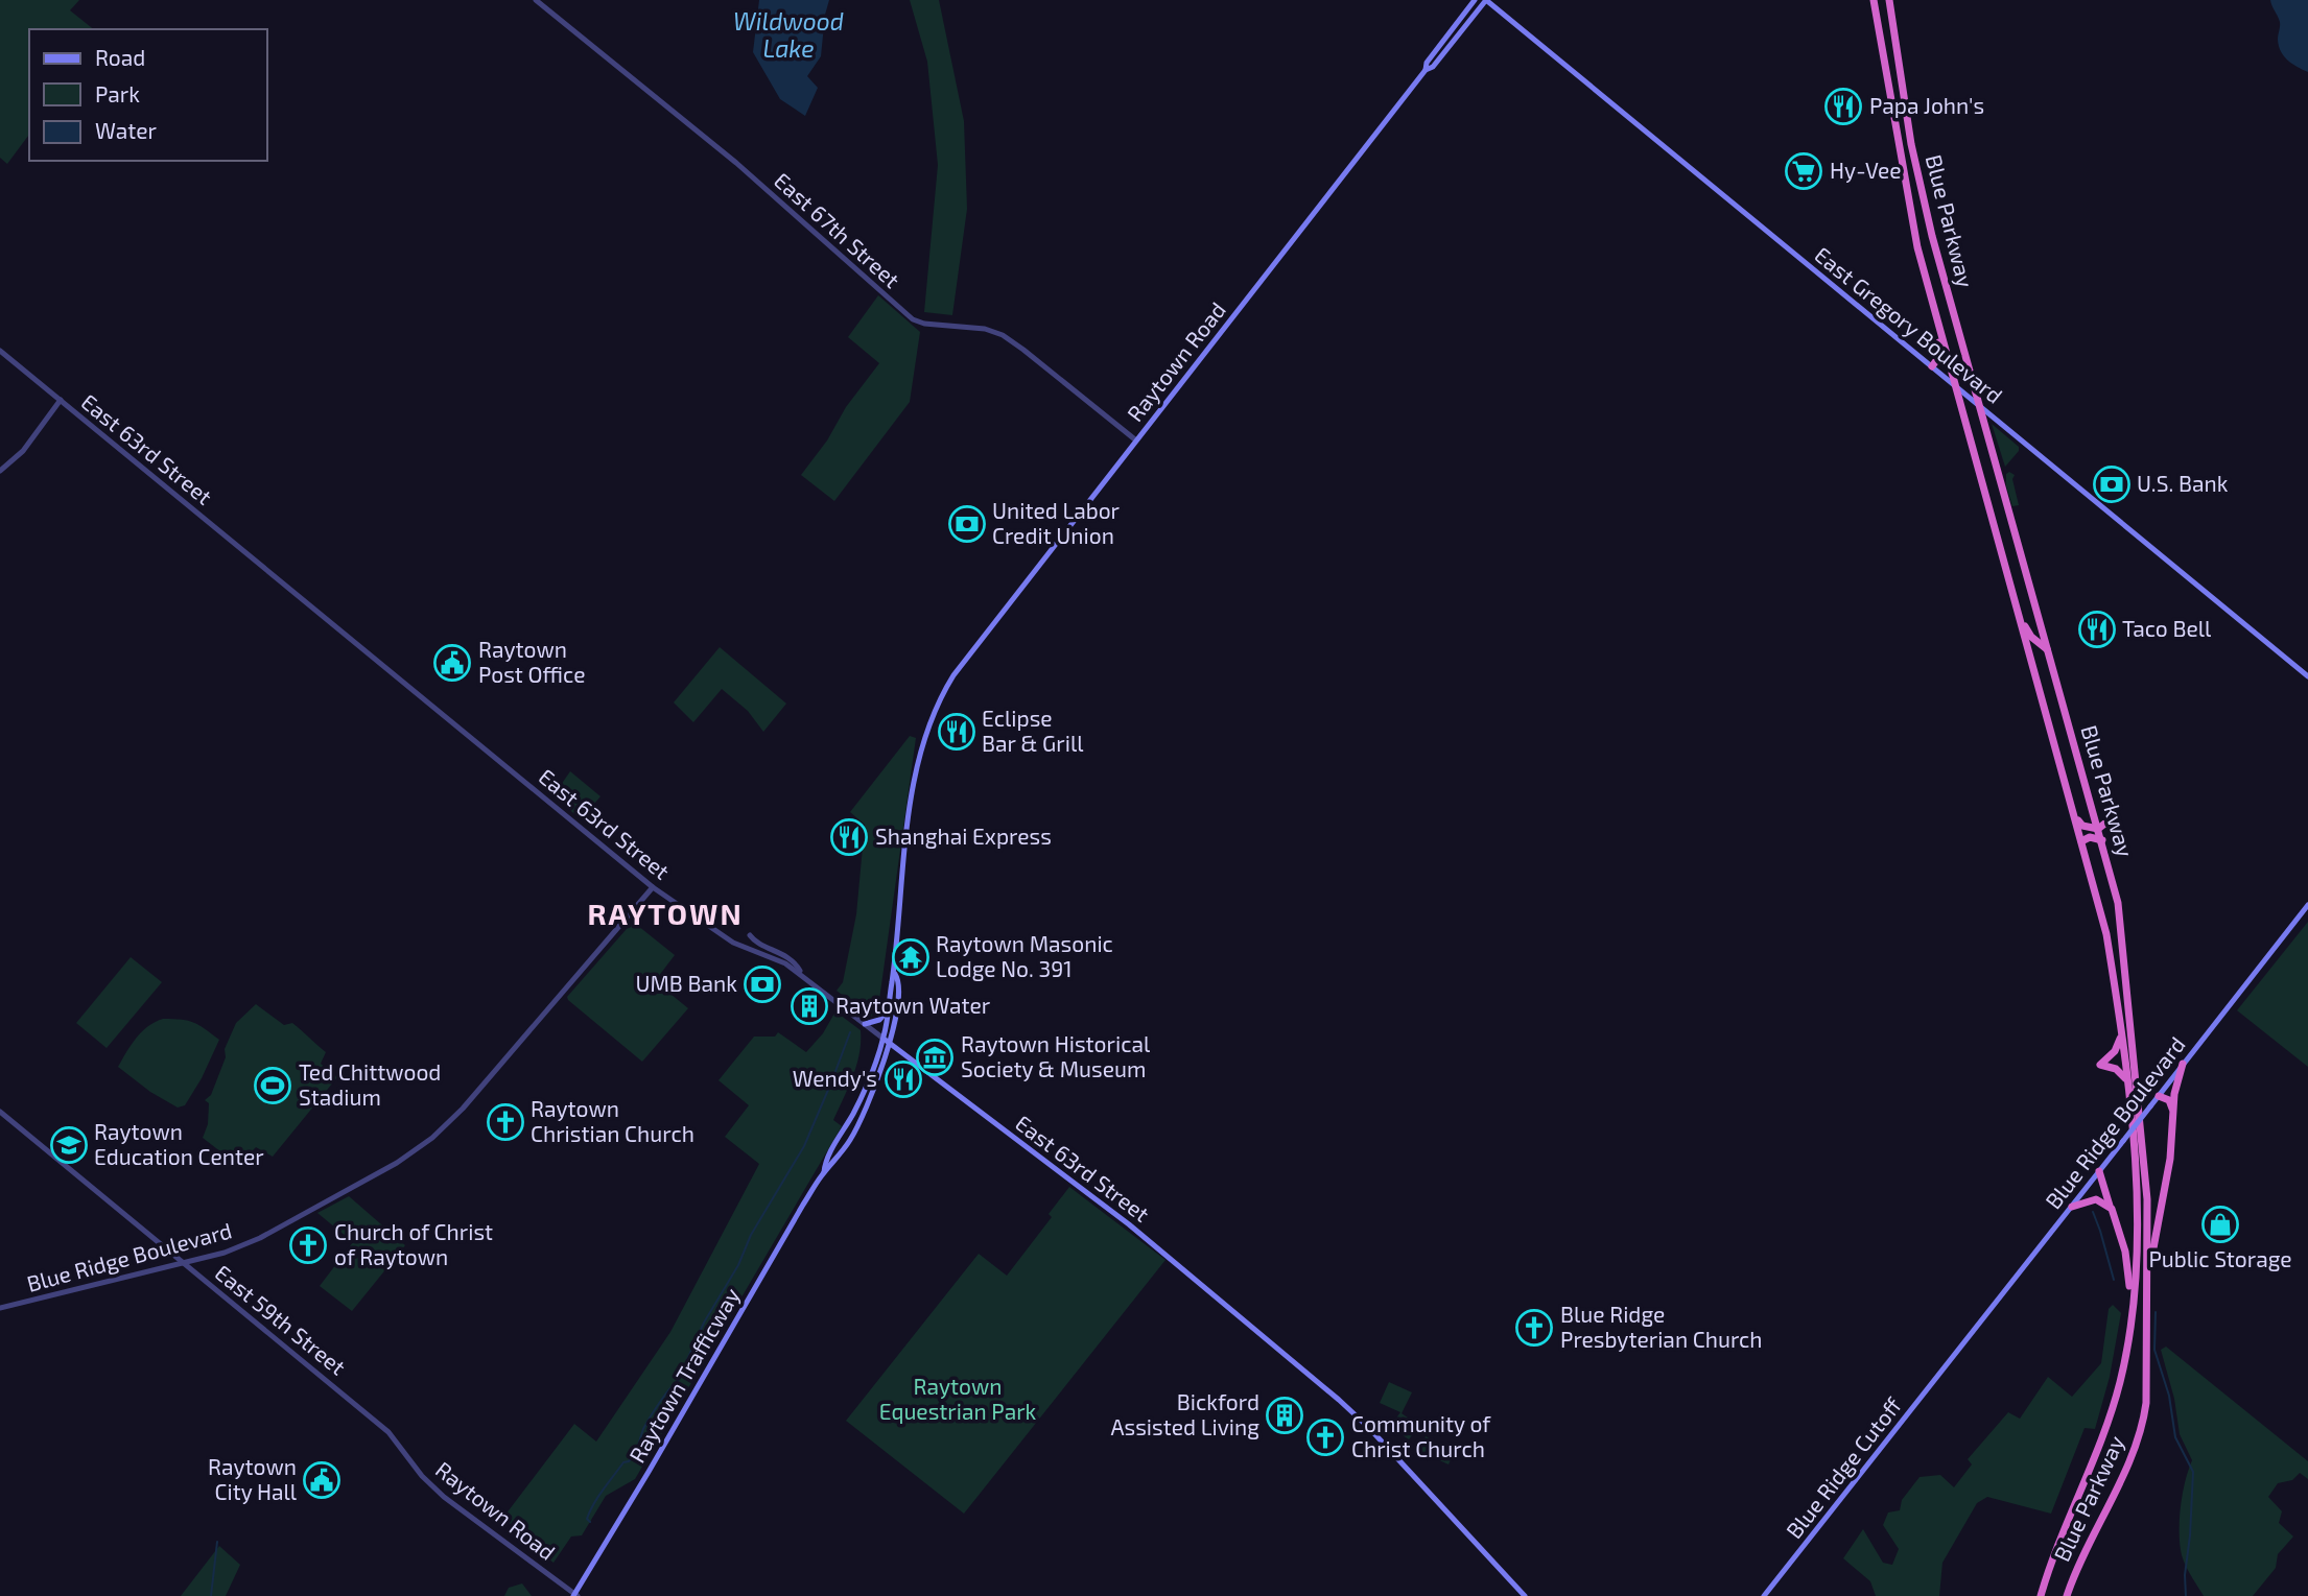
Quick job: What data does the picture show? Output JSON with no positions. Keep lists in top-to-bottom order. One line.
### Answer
{"streets":{"highway":["Blue Parkway"],"main road":["East Gregory Boulevard","Raytown Road","East 63rd Street","Blue Ridge Boulevard","Raytown Trafficway","Blue Ridge Cutoff"],"street":["East 67th Street","East 59th Street"]},"crossings":[["Blue Parkway","East Gregory Boulevard"],["East 67th Street","Raytown Road"],["East Gregory Boulevard","Raytown Road"],["Raytown Road","East 59th Street"],["Raytown Road","Raytown Trafficway"],["East 63rd Street","Blue Ridge Boulevard"],["East 63rd Street","Raytown Trafficway"],["Blue Ridge Boulevard","East 59th Street"],["Blue Ridge Boulevard","Blue Ridge Cutoff"]],"districts":["RAYTOWN"],"water":["Wildwood Lake"],"parks":["Raytown Equestrian Park"],"places":{"restaurant":["Papa John's","Taco Bell","Eclipse Bar & Grill","Shanghai Express","Wendy's"],"supermarket":["Hy-Vee"],"bank":["U.S. Bank","United Labor Credit Union","UMB Bank"],"public building":["Raytown Post Office","Raytown City Hall"],"temple":["Raytown Masonic Lodge No. 391"],"building":["Raytown Water","Bickford Assisted Living"],"museum":["Raytown Historical Society & Museum"],"sports":["Ted Chittwood Stadium"],"church":["Raytown Christian Church","Church of Christ of Raytown","Blue Ridge Presbyterian Church","Community of Christ Church"],"school or university":["Raytown Education Center"],"shop":["Public Storage"]},"legend":["Road","Park","Water"]}
